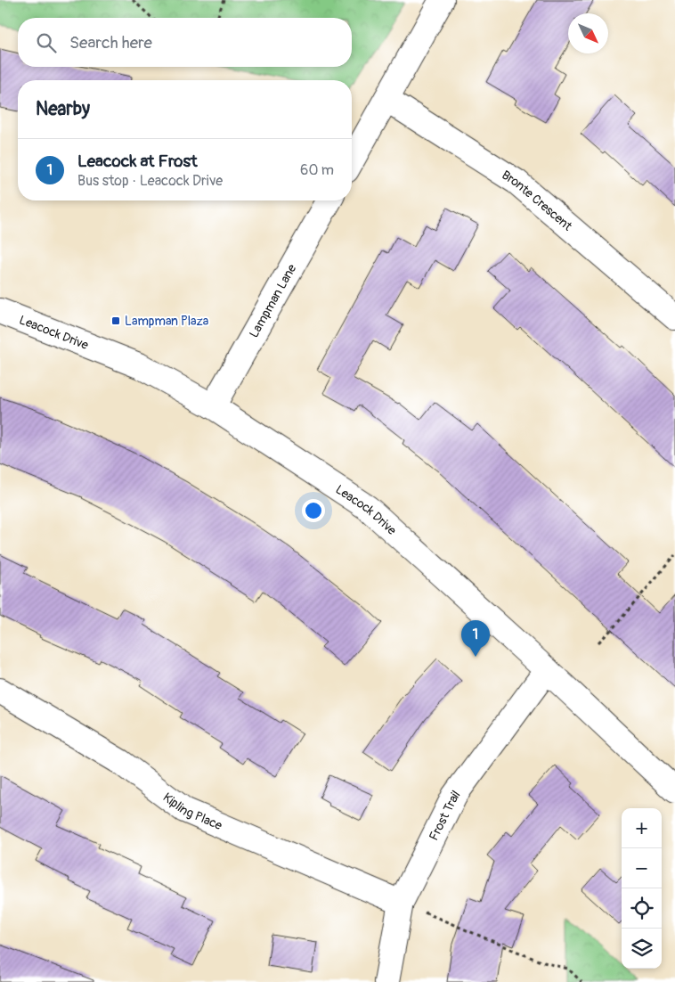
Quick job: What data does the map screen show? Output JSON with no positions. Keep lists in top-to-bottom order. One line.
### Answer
{"streets":{"street":["Bronte Crescent","Lampman Lane","Leacock Drive","Kipling Place","Frost Trail"]},"crossings":[["Lampman Lane","Leacock Drive"],["Leacock Drive","Frost Trail"],["Kipling Place","Frost Trail"]],"places":{"transit":["Lampman Plaza"]},"north":"bottom right","page":{"search":"Search here","heading":"Nearby","list":[{"mark":"1","name":"Leacock at Frost","note":"Bus stop · Leacock Drive","value":"60 m"}],"pins":"1","map_buttons":["+","−"]}}
